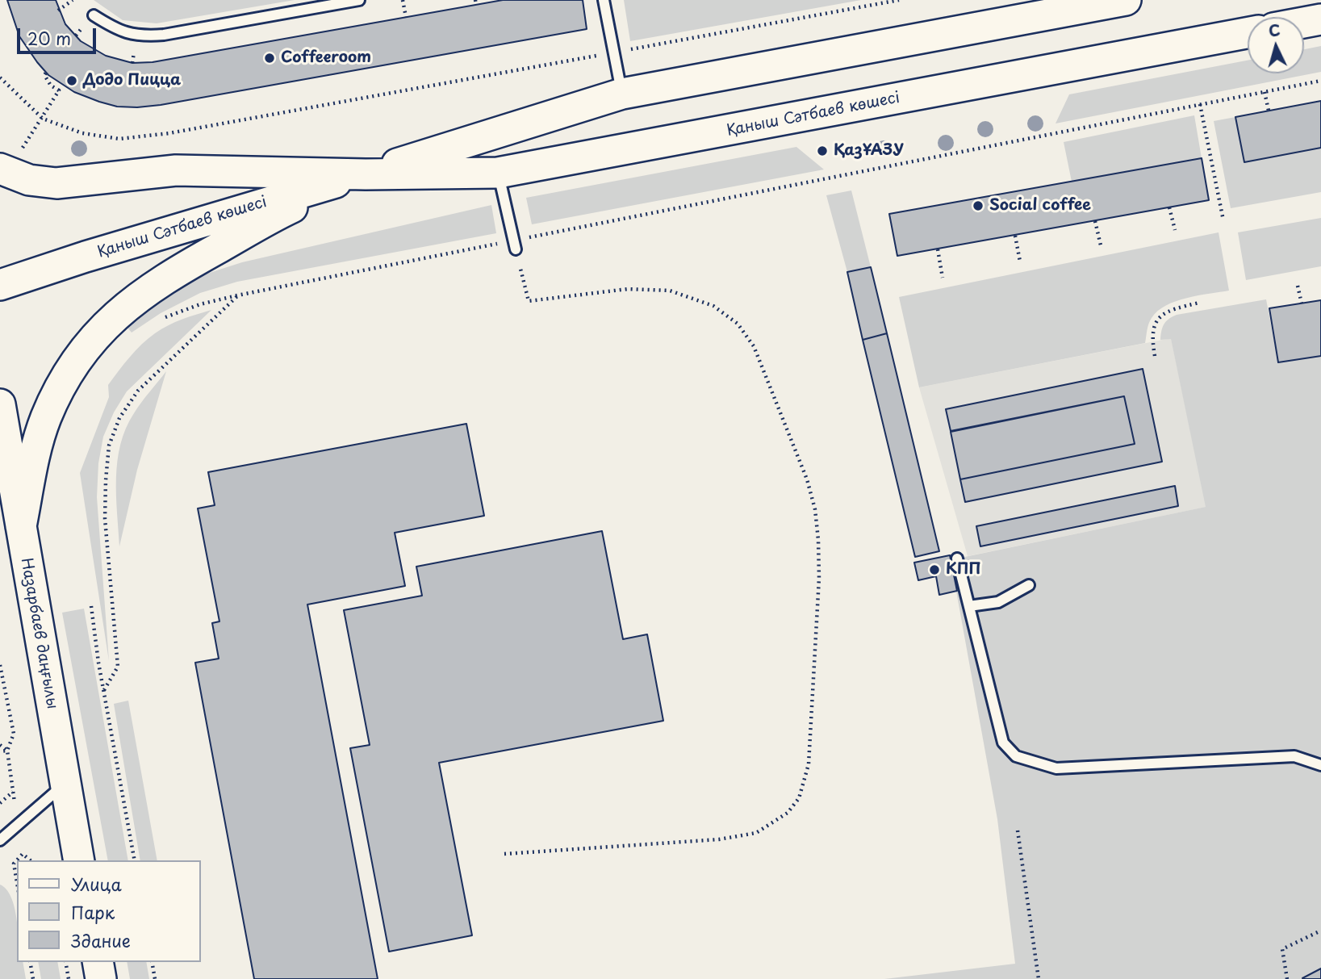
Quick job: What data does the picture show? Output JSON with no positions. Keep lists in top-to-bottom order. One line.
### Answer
{"streets":{"main road":["Қаныш Сәтбаев көшесі","Назарбаев даңғылы"]},"crossings":[["Қаныш Сәтбаев көшесі","Назарбаев даңғылы"]],"places":["Coffeeroom","Додо Пицца","ҚазҰАЗУ","Social coffee","КПП"],"legend":["Улица","Парк","Здание"],"scale_bar":"20 m","north":"top"}
